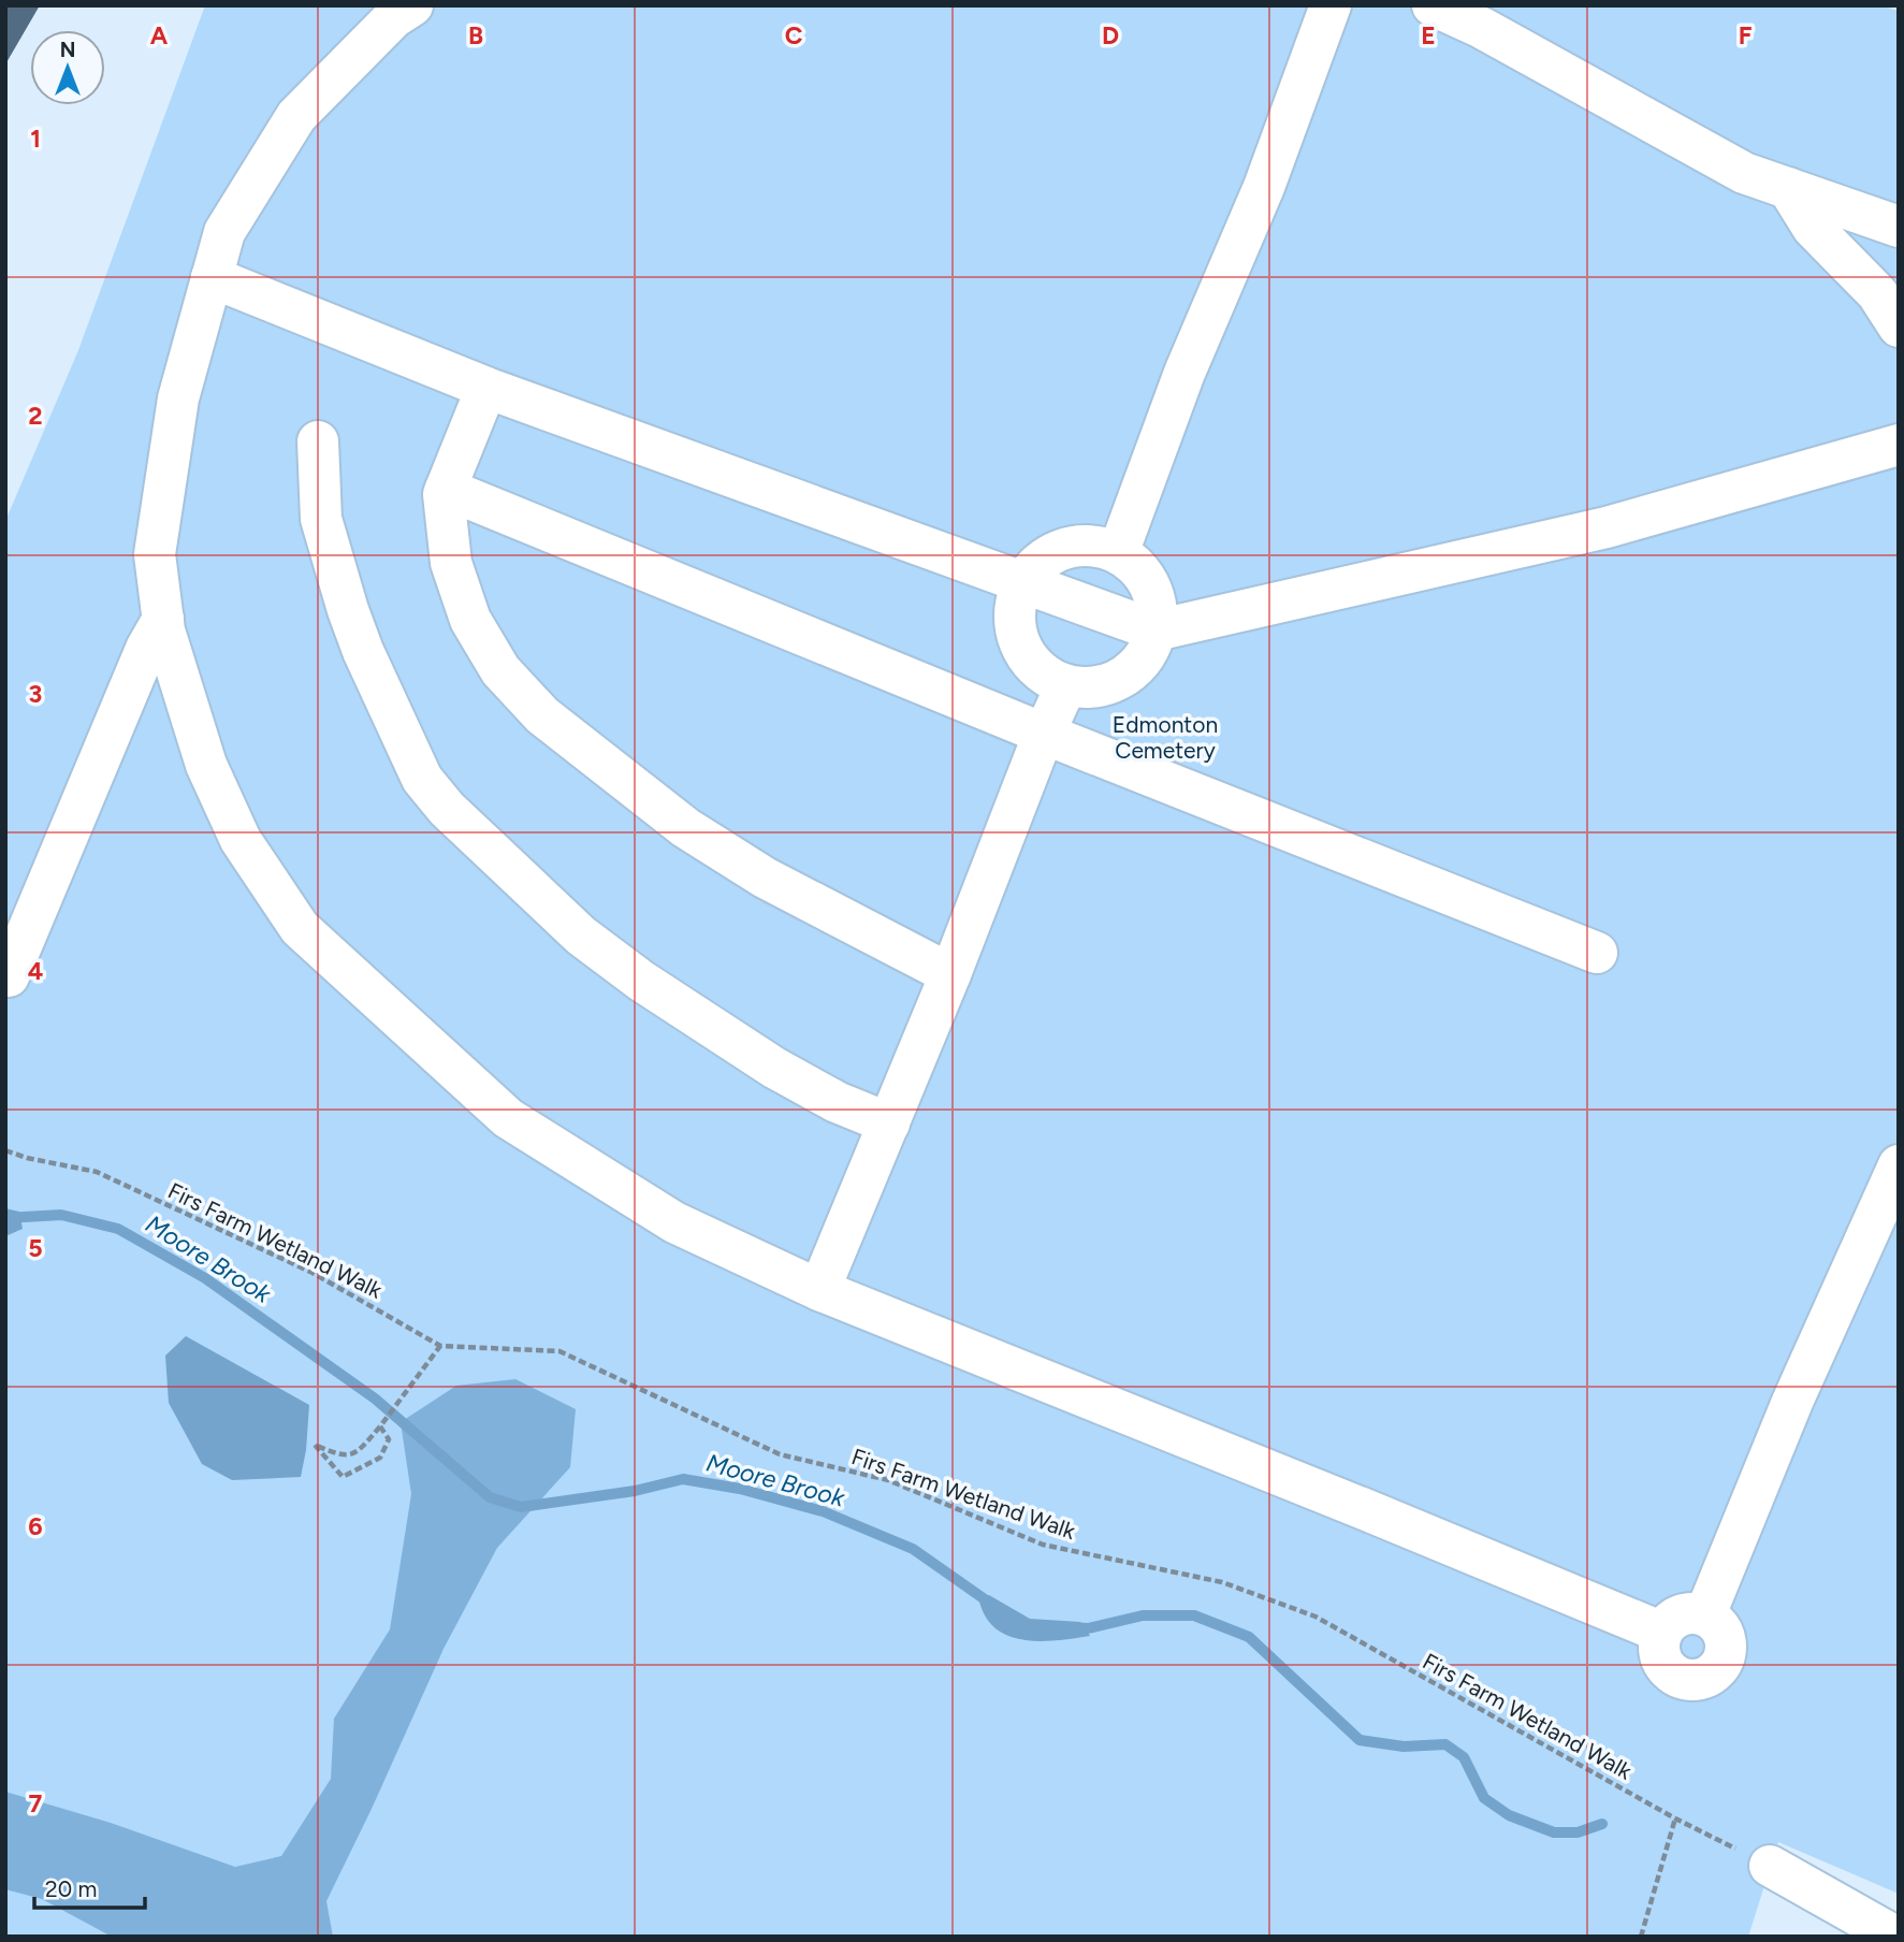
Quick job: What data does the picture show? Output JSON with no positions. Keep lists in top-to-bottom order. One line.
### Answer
{"streets":{"path":["Firs Farm Wetland Walk"]},"water":["Moore Brook"],"parks":["Edmonton Cemetery"],"scale_bar":"20 m","north":"top","grid":{"columns":["A","B","C","D","E","F"],"rows":["1","2","3","4","5","6","7"]}}
